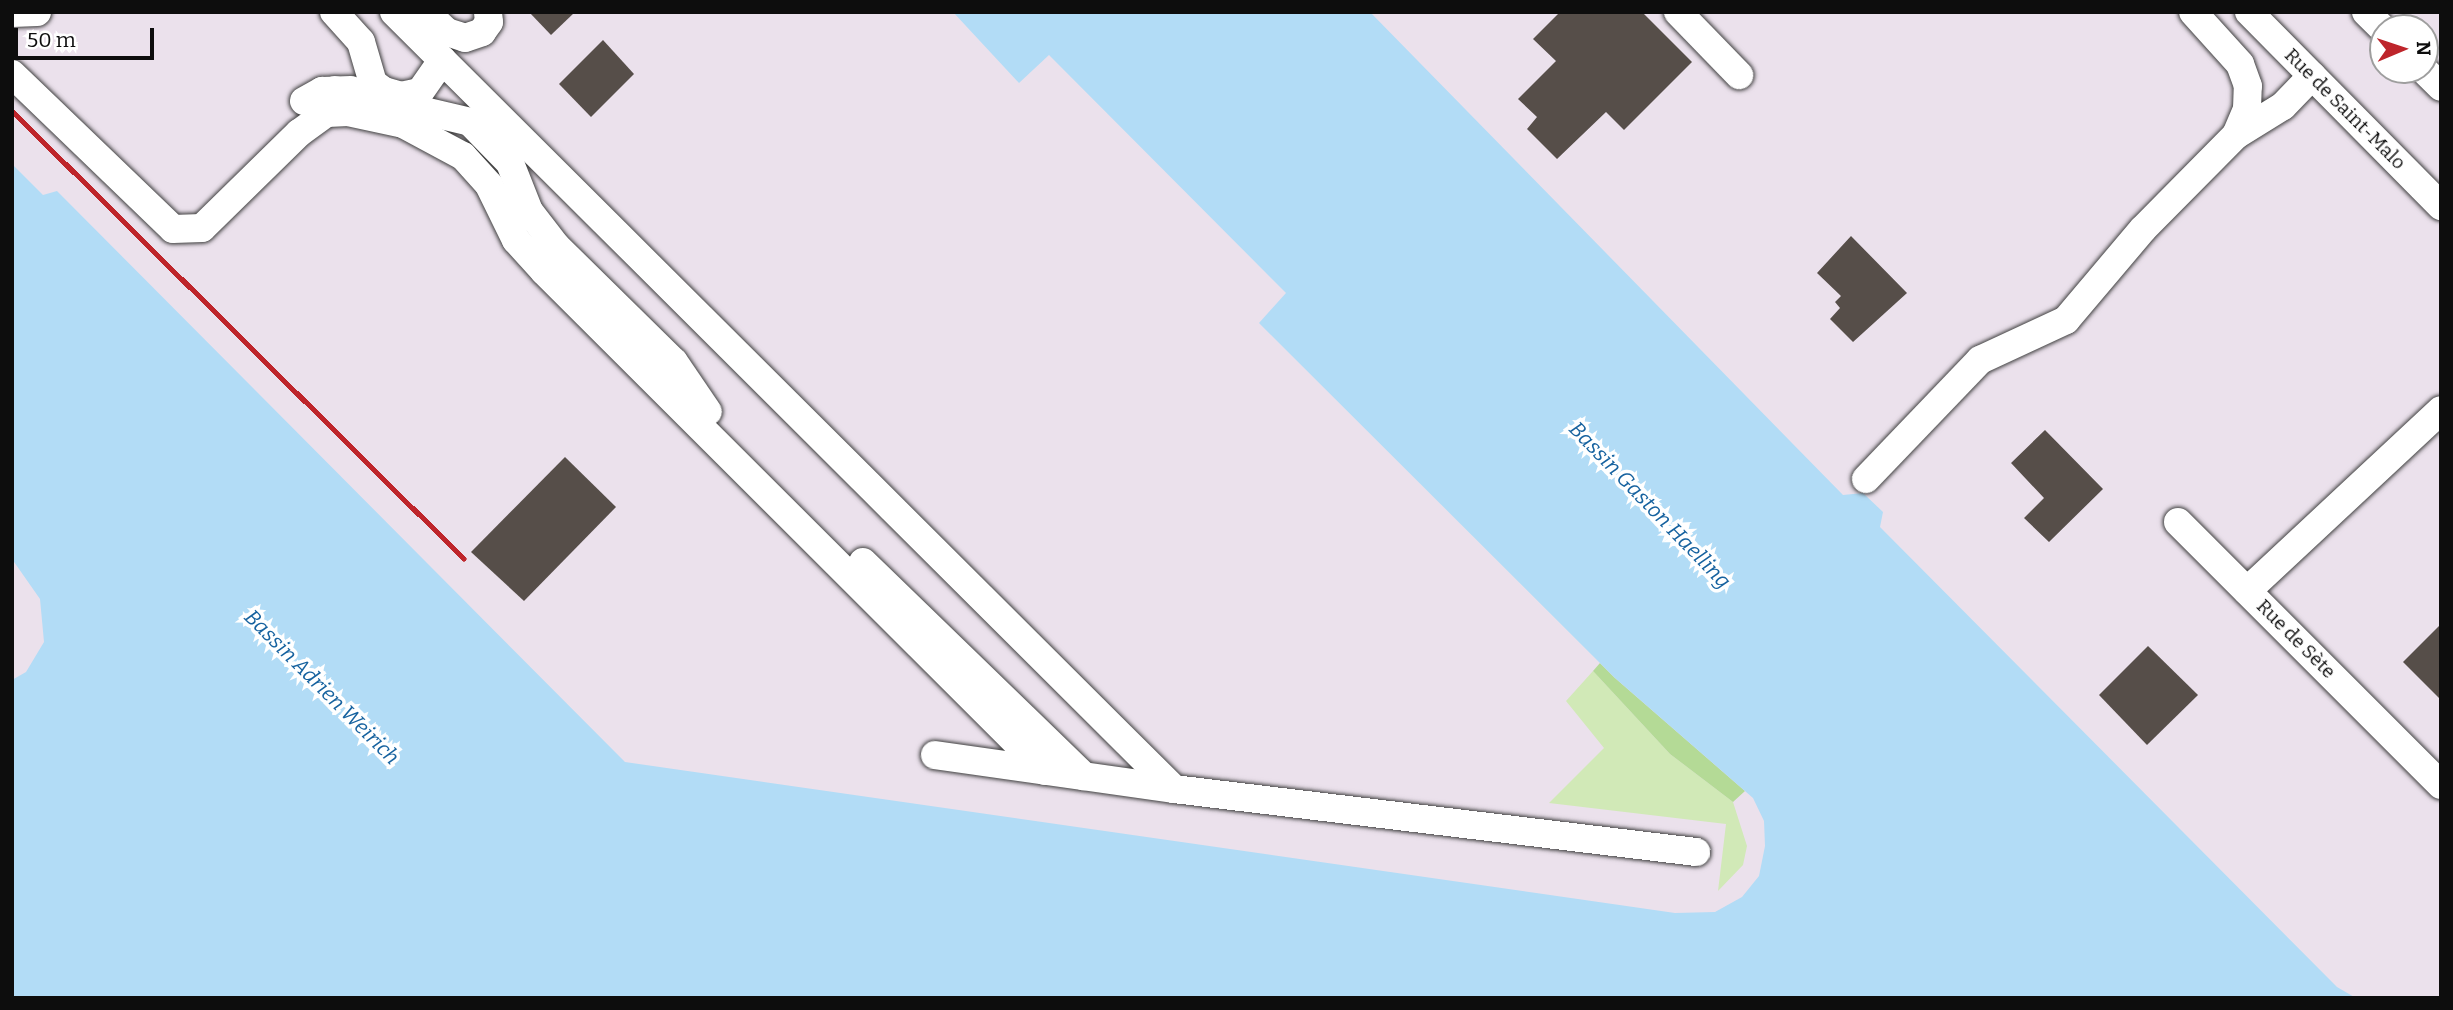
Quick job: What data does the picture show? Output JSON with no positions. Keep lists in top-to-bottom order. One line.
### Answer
{"streets":{"street":["Rue de Saint-Malo","Rue de Sète"]},"water":["Bassin Gaston Haelling","Bassin Adrien Weirich"],"scale_bar":"50 m","north":"right"}
